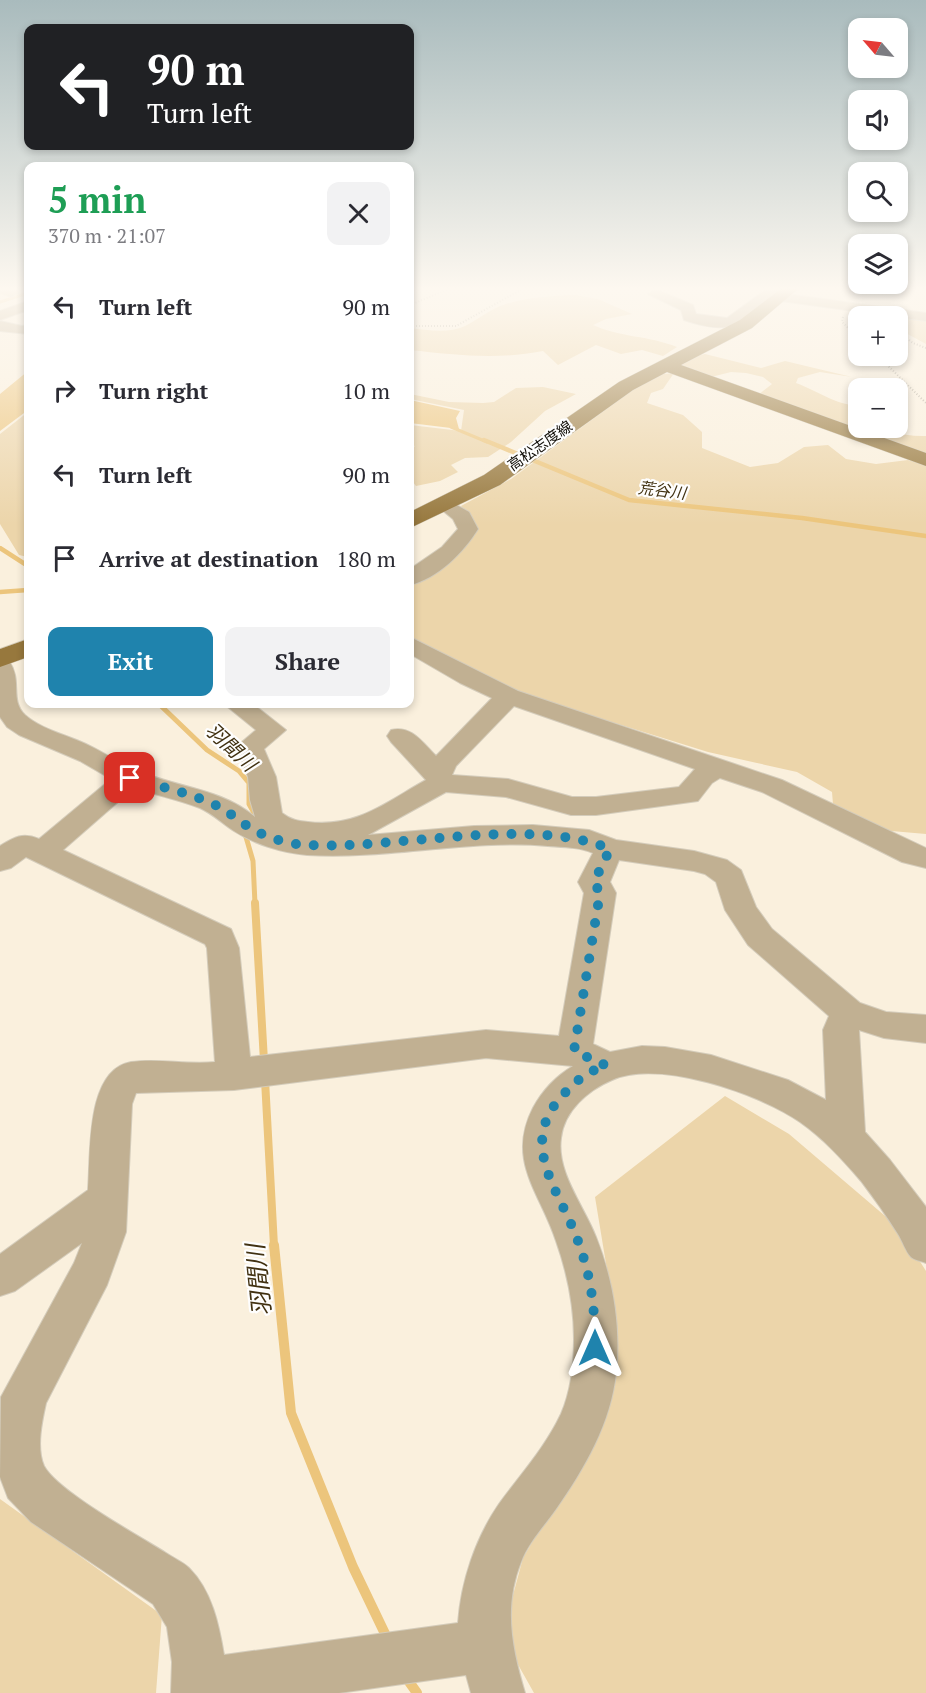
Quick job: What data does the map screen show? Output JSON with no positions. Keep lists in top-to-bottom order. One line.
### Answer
{"streets":{"main road":["高松志度線"]},"water":["荒谷川","羽間川"],"north":"top left","page":{"map_buttons":["+","−"],"turn":["90 m","Turn left"],"heading":["5 min","370 m · 21:07"],"list":[{"name":"Turn left","value":"90 m"},{"name":"Turn right","value":"10 m"},{"name":"Turn left","value":"90 m"},{"name":"Arrive at destination","value":"180 m"}],"buttons":["Exit","Share"]}}
